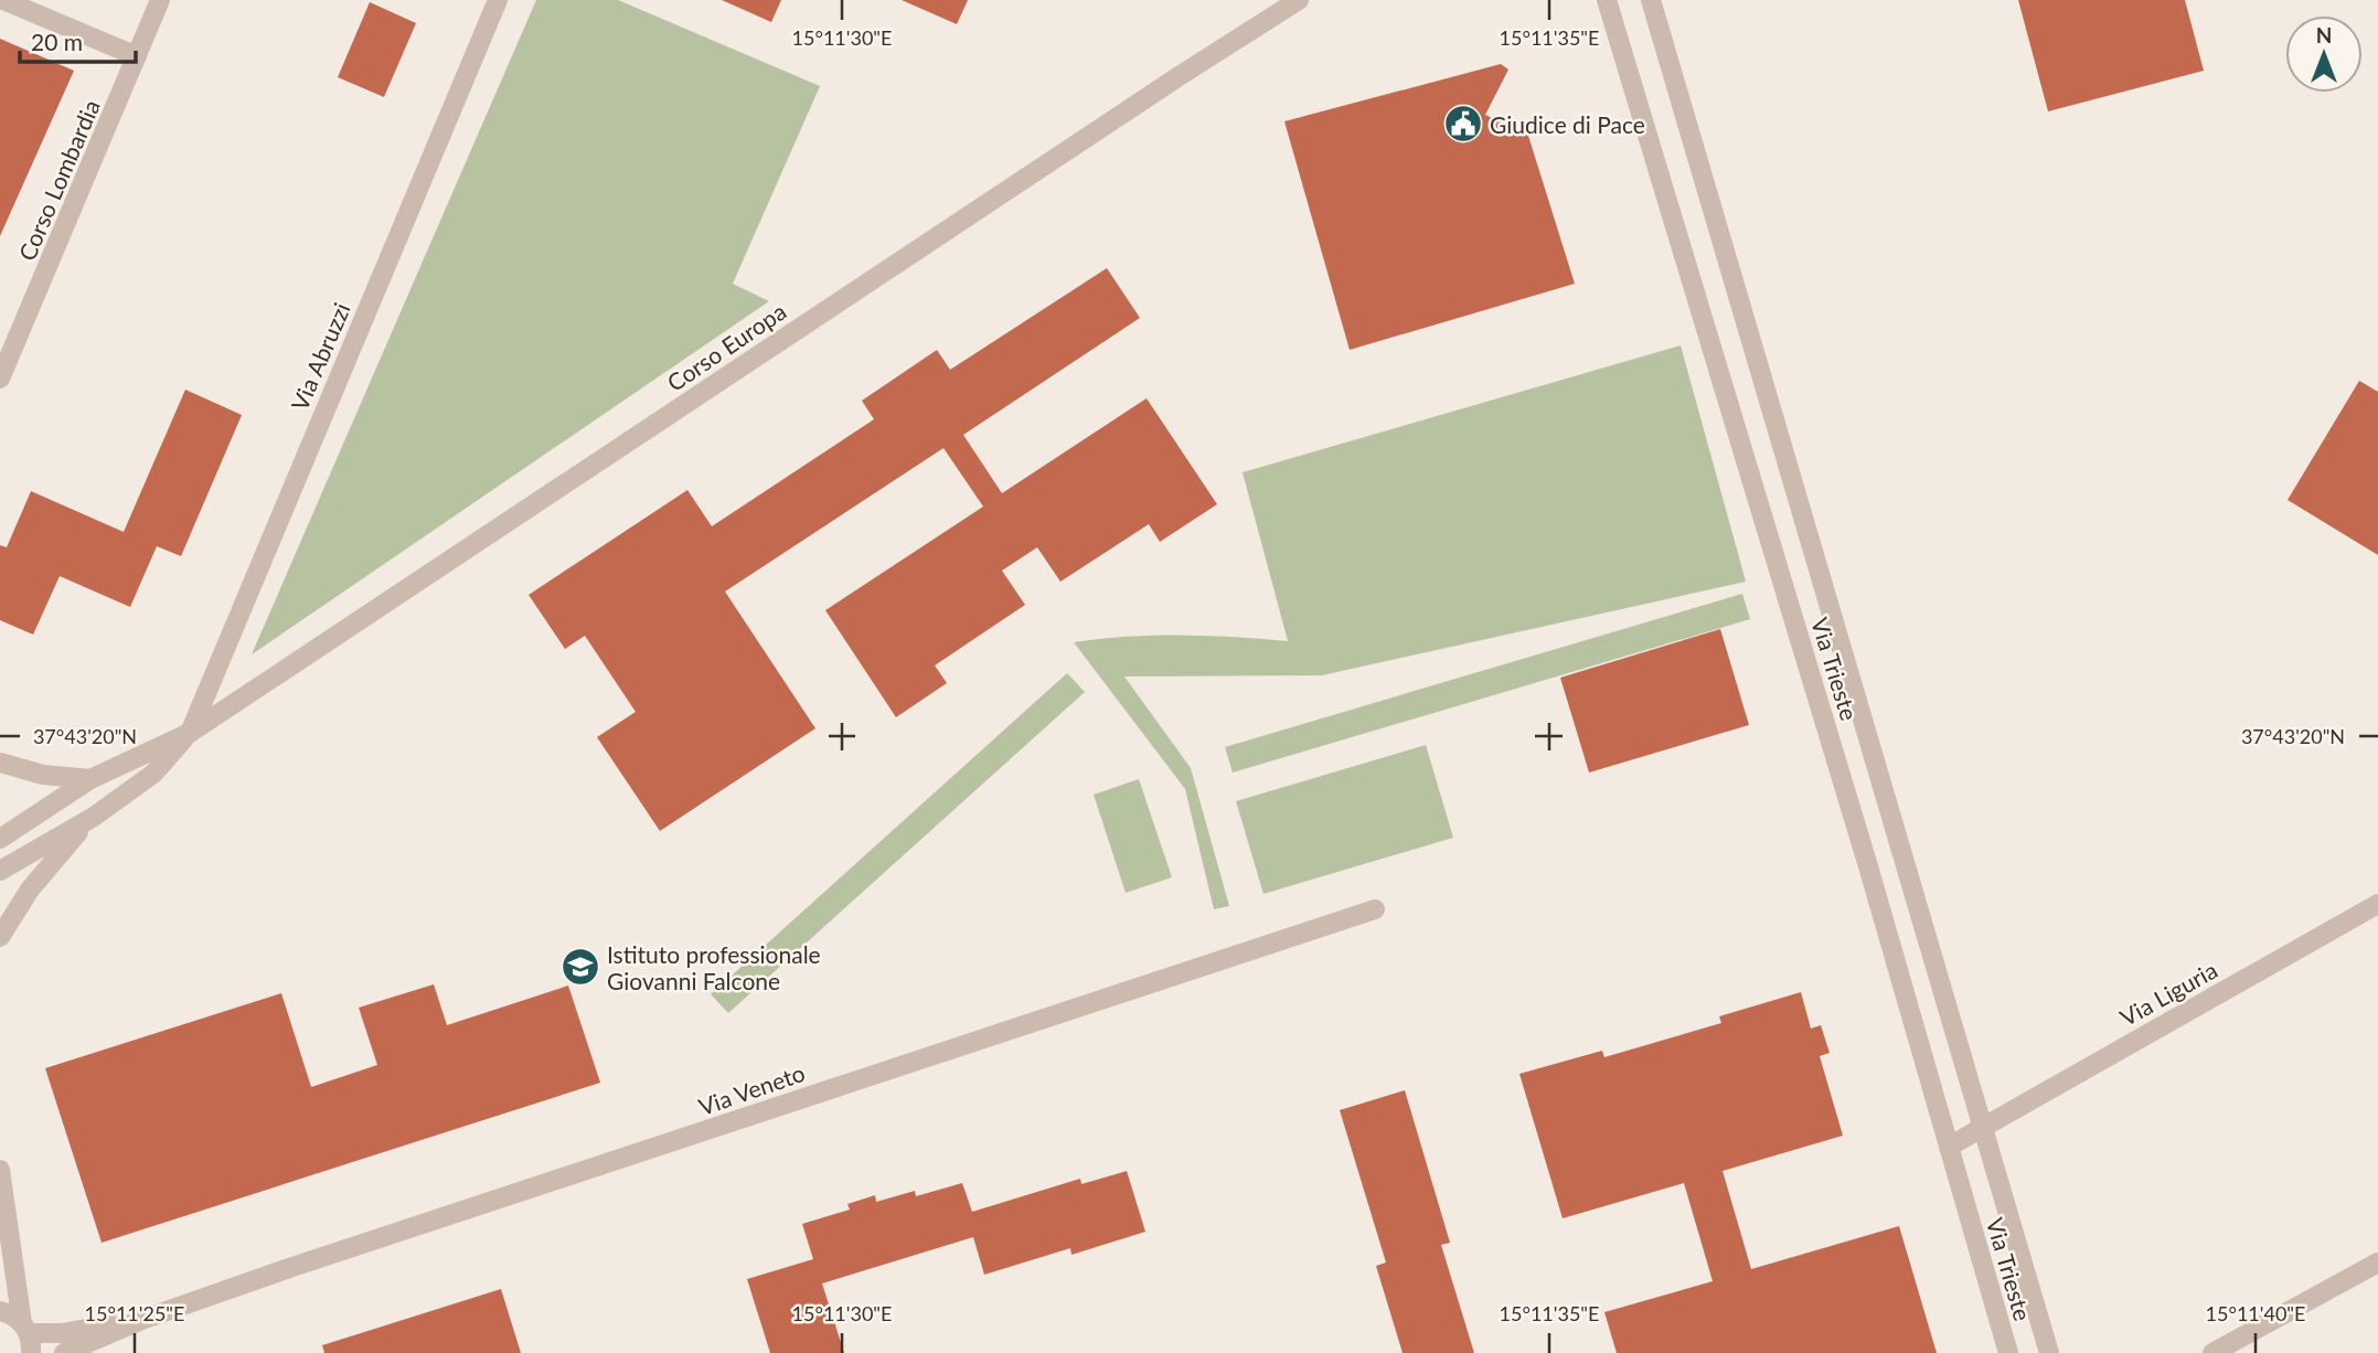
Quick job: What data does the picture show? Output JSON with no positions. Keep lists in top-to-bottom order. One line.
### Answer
{"streets":{"street":["Corso Lombardia","Corso Europa","Via Abruzzi","Via Trieste","Via Liguria","Via Veneto"]},"crossings":[["Corso Europa","Via Abruzzi"],["Via Trieste","Via Liguria"]],"places":{"public building":["Giudice di Pace"],"school or university":["Istituto professionale Giovanni Falcone"]},"scale_bar":"20 m","north":"top","coordinates":["15°11'30\"E","15°11'35\"E","37°43'20\"N","15°11'25\"E","15°11'40\"E"]}
